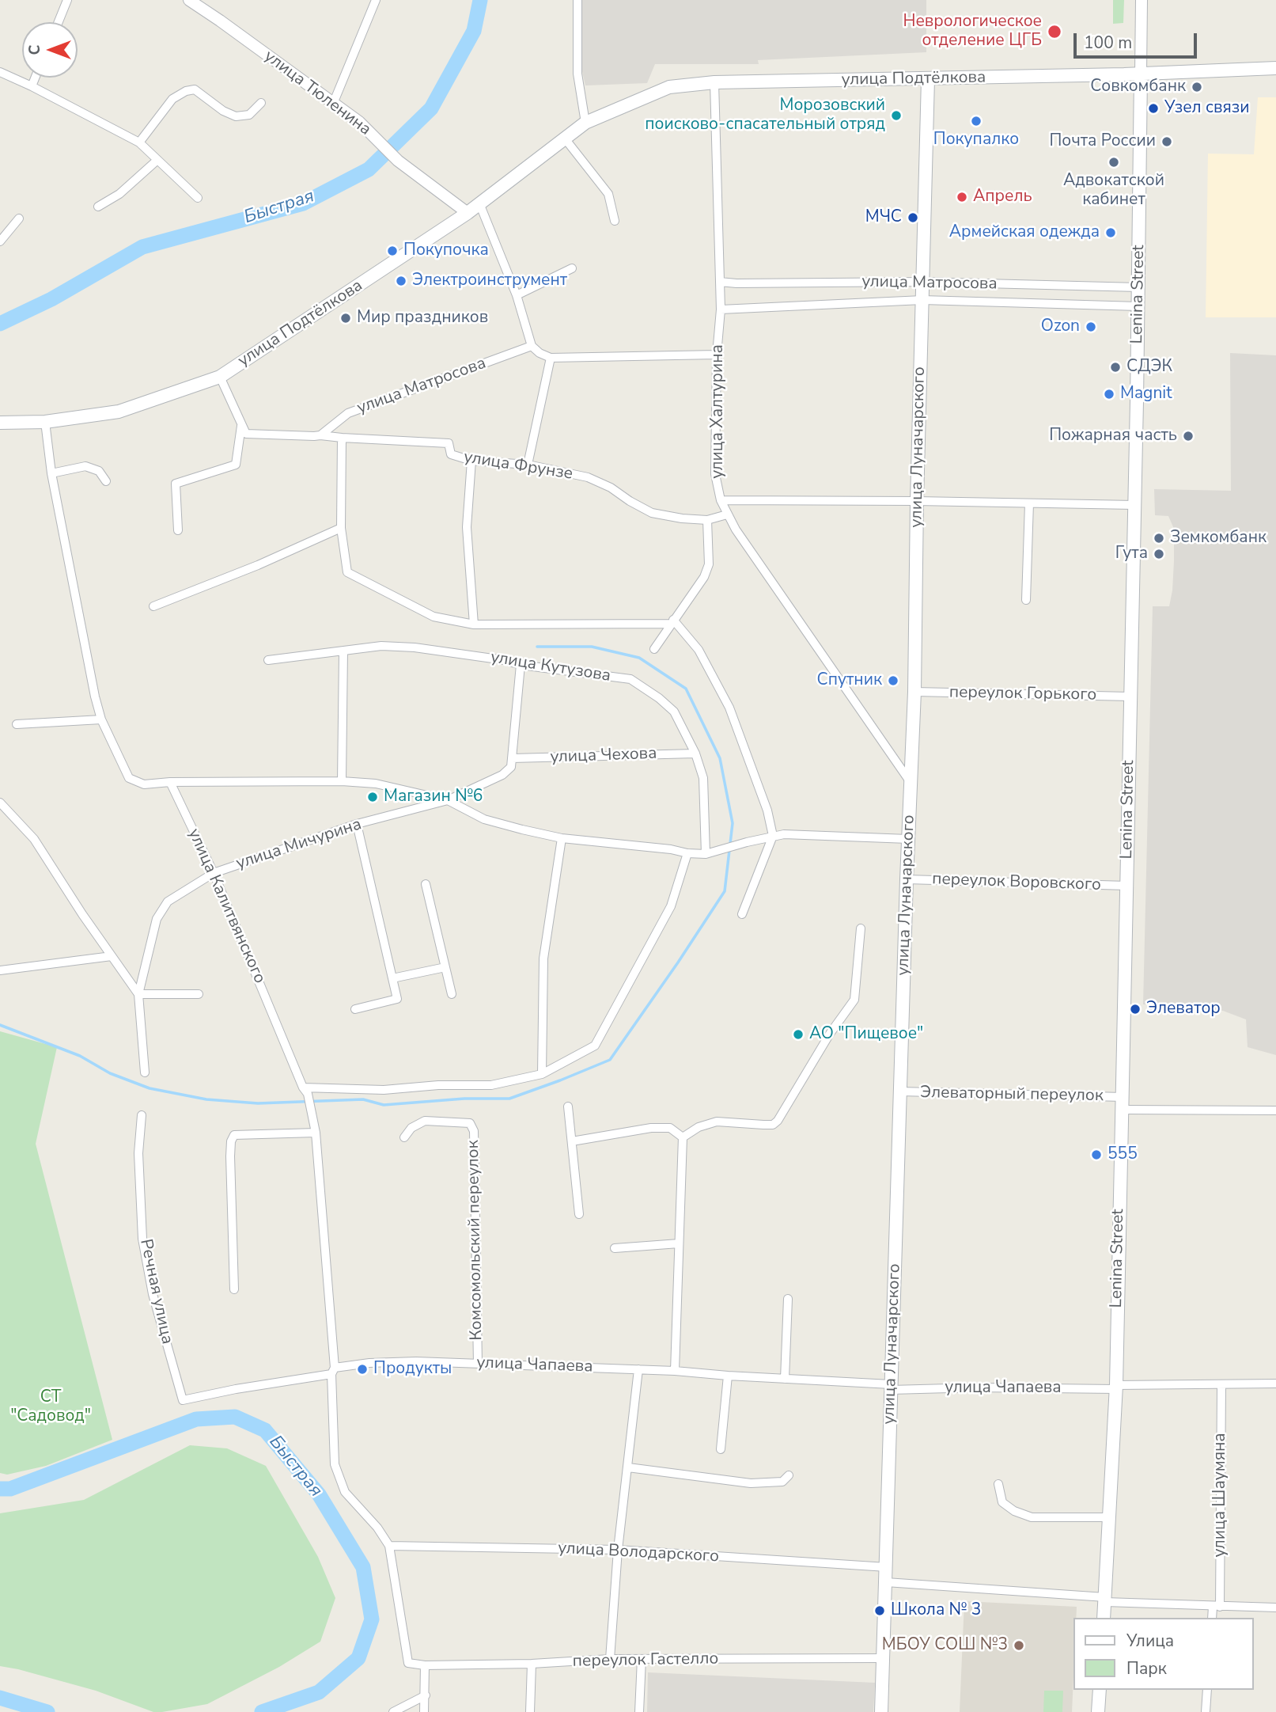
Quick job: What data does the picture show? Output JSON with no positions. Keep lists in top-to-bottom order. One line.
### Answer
{"streets":{"main road":["улица Подтёлкова","Lenina Street","улица Луначарского"],"street":["улица Тюленина","улица Матросова","улица Халтурина","улица Фрунзе","улица Кутузова","переулок Горького","улица Чехова","улица Мичурина","переулок Воровского","улица Калитвянского","Элеваторный переулок","Комсомольский переулок","Речная улица","улица Чапаева","улица Шаумяна","улица Володарского","переулок Гастелло"]},"crossings":[["улица Подтёлкова","улица Тюленина"],["улица Подтёлкова","Lenina Street"],["улица Подтёлкова","улица Халтурина"],["улица Подтёлкова","улица Луначарского"],["улица Матросова","Lenina Street"],["улица Матросова","улица Халтурина"],["улица Матросова","улица Луначарского"],["Lenina Street","переулок Горького"],["Lenina Street","переулок Воровского"],["Lenina Street","Элеваторный переулок"],["Lenina Street","улица Чапаева"],["улица Халтурина","улица Луначарского"],["улица Халтурина","улица Фрунзе"],["улица Луначарского","переулок Горького"],["улица Луначарского","переулок Воровского"],["улица Луначарского","Элеваторный переулок"],["улица Луначарского","улица Чапаева"],["улица Луначарского","улица Володарского"],["улица Луначарского","переулок Гастелло"],["улица Фрунзе","улица Кутузова"],["улица Кутузова","улица Чехова"],["улица Мичурина","улица Калитвянского"],["улица Калитвянского","улица Чапаева"],["улица Калитвянского","улица Володарского"],["улица Калитвянского","переулок Гастелло"],["Комсомольский переулок","улица Чапаева"],["Речная улица","улица Чапаева"],["улица Чапаева","улица Шаумяна"]],"water":["Быстрая"],"parks":["СТ \"Садовод\""],"places":["Неврологическое отделение ЦГБ","Совкомбанк","Узел связи","Морозовский поисково-спасательный отряд","Покупалко","Почта России","Адвокатской кабинет","Апрель","МЧС","Армейская одежда","Покупочка","Электроинструмент","Мир праздников","Ozon","СДЭК","Magnit","Пожарная часть","Земкомбанк","Гута","Спутник","Магазин №6","Элеватор","АО \"Пищевое\"","555","Продукты","Школа № 3","МБОУ СОШ №3"],"legend":["Улица","Парк"],"scale_bar":"100 m","north":"left"}
